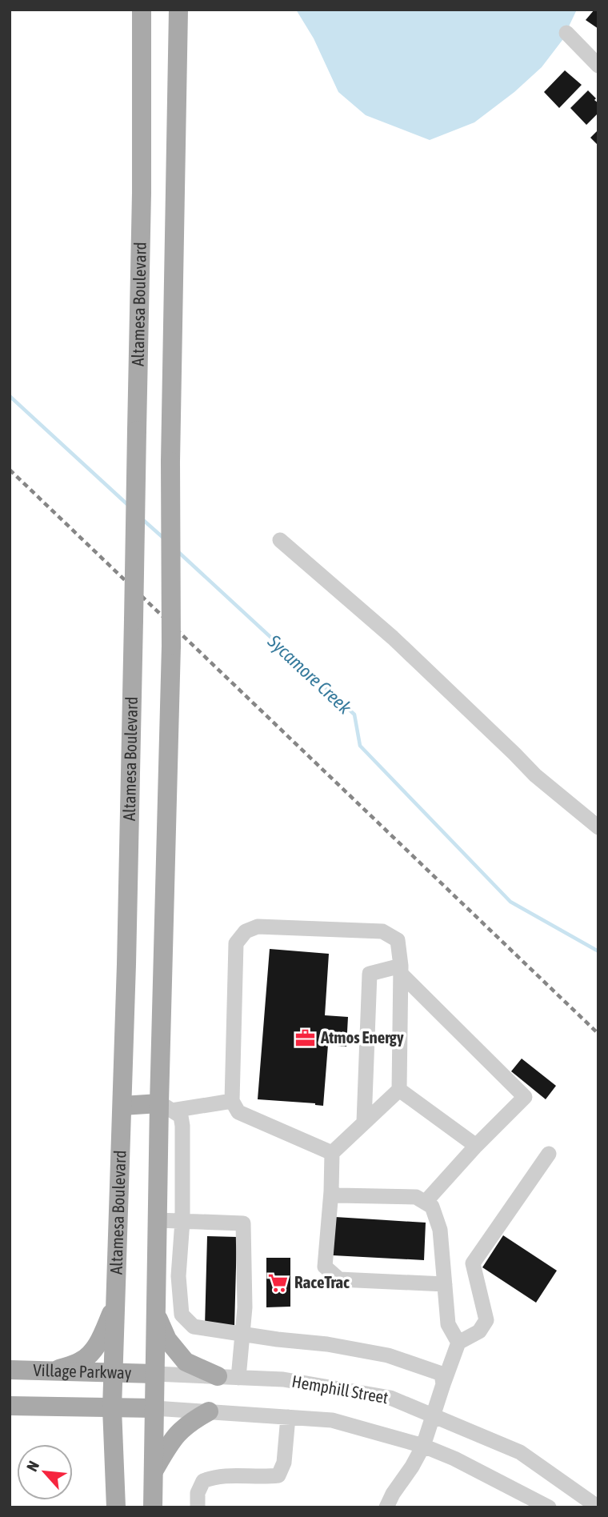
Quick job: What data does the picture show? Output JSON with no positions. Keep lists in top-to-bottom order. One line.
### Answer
{"streets":{"main road":["Altamesa Boulevard","Village Parkway"],"street":["Hemphill Street"]},"crossings":[["Altamesa Boulevard","Village Parkway"],["Altamesa Boulevard","Hemphill Street"],["Village Parkway","Hemphill Street"]],"water":["Sycamore Creek"],"places":{"office":["Atmos Energy"],"supermarket":["RaceTrac"]},"north":"top left"}
